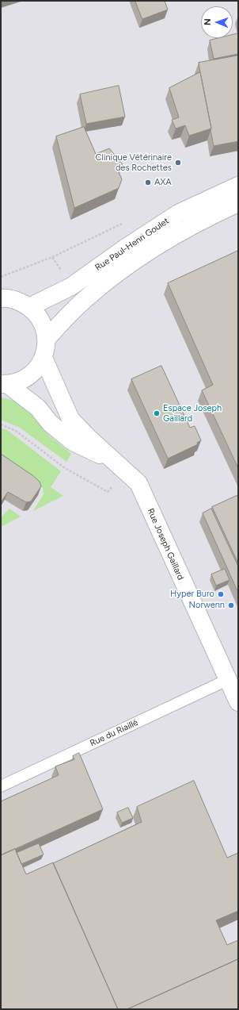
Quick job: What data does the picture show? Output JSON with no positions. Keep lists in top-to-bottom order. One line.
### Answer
{"streets":{"main road":["Rue Paul-Henri Goulet","Rue Joseph Gaillard"],"lane":["Rue du Riaillé"]},"crossings":[["Rue Joseph Gaillard","Rue du Riaillé"]],"places":["Clinique Vétérinaire des Rochettes","AXA","Espace Joseph Gaillard","Hyper Buro","Norwenn"],"north":"left"}
